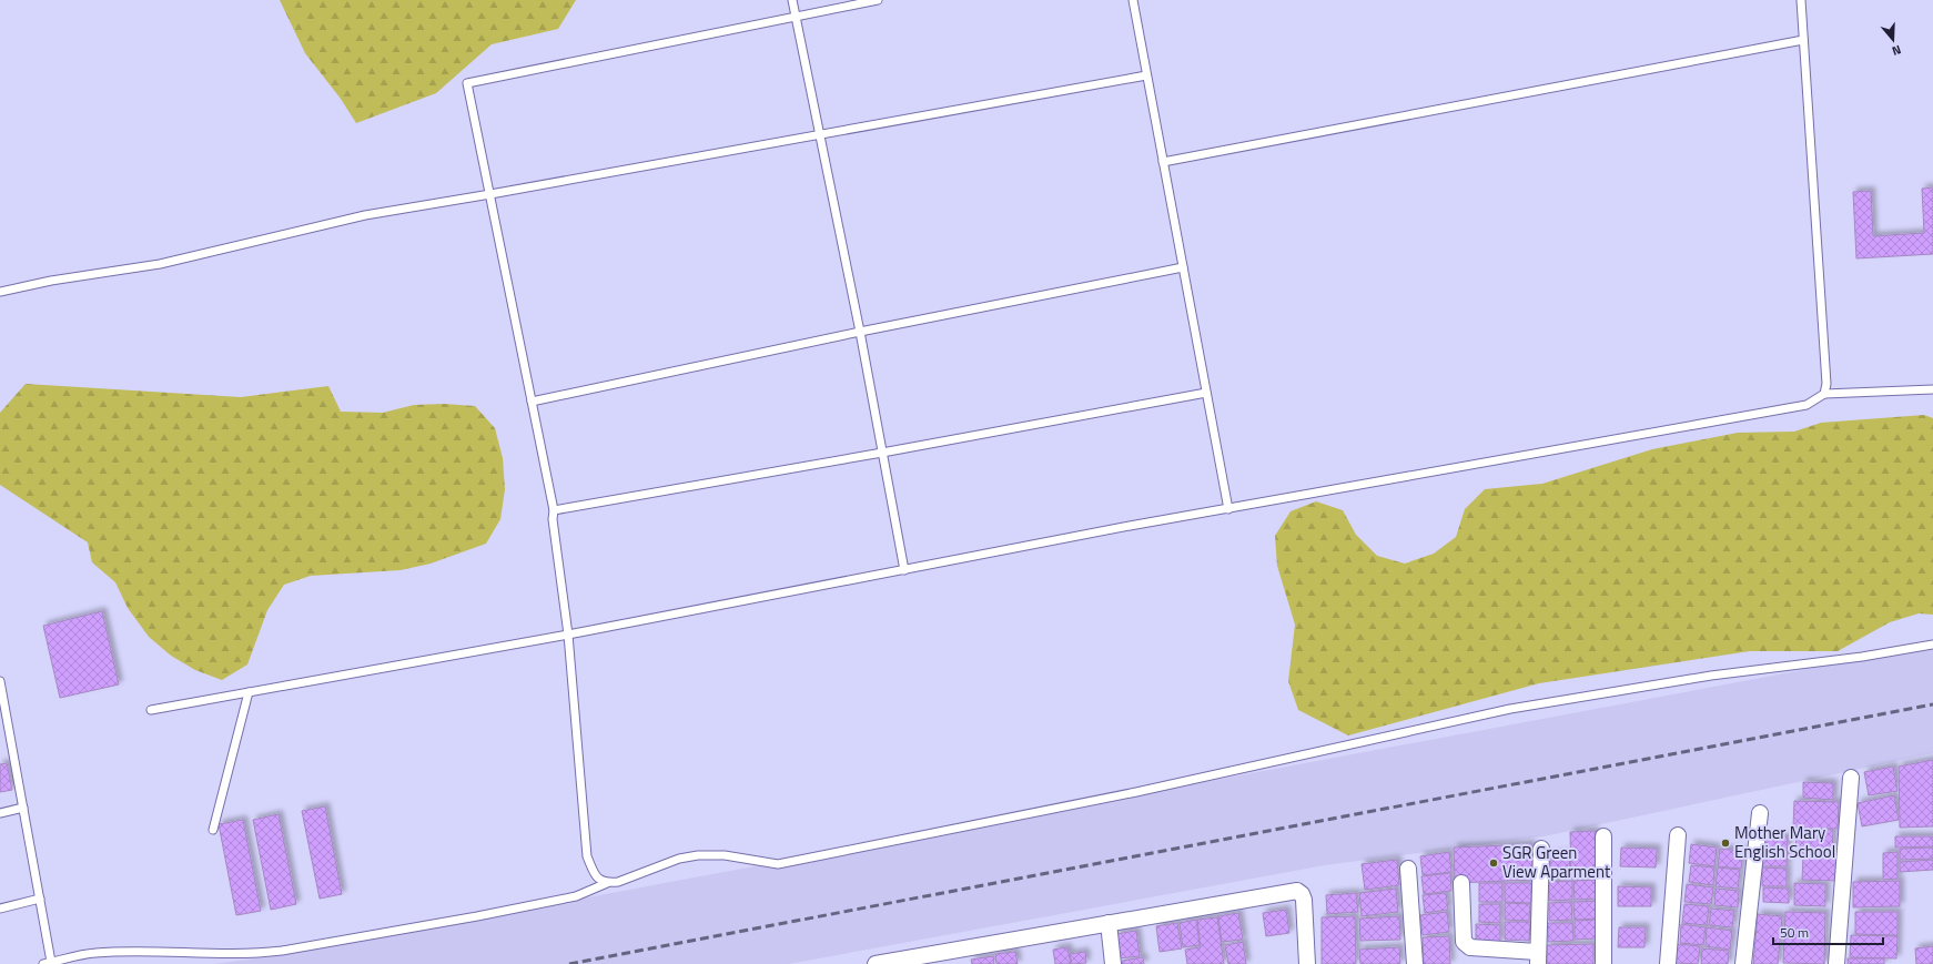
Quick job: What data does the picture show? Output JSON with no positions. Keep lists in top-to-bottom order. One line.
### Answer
{"places":["Mother Mary English School","SGR Green View Aparment"],"scale_bar":"50 m","north":"bottom"}
